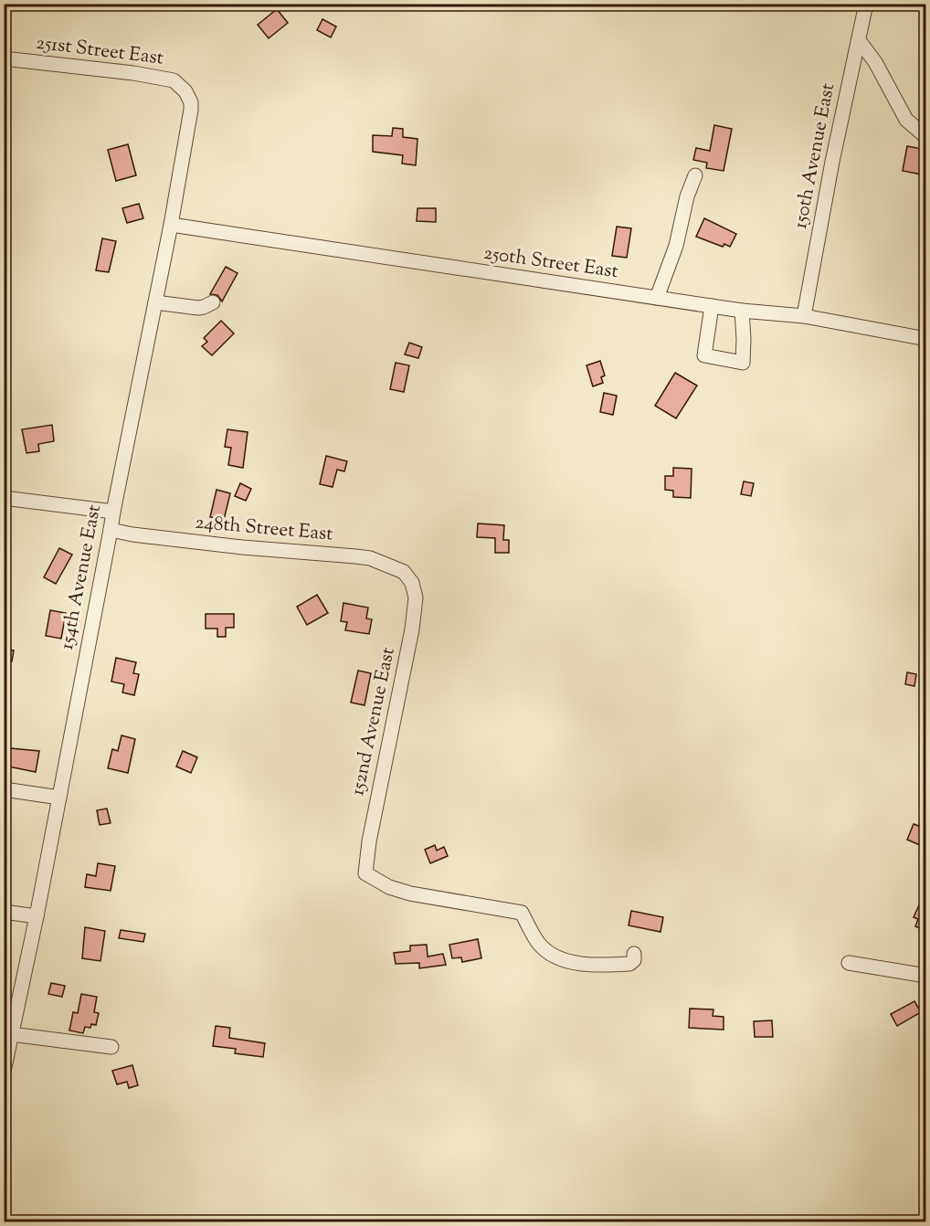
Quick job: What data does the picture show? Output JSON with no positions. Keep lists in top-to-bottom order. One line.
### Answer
{"streets":{"street":["251st Street East","150th Avenue East","250th Street East","248th Street East","154th Avenue East","152nd Avenue East"]},"crossings":[["251st Street East","154th Avenue East"],["150th Avenue East","250th Street East"],["250th Street East","154th Avenue East"],["248th Street East","154th Avenue East"],["248th Street East","152nd Avenue East"]]}
